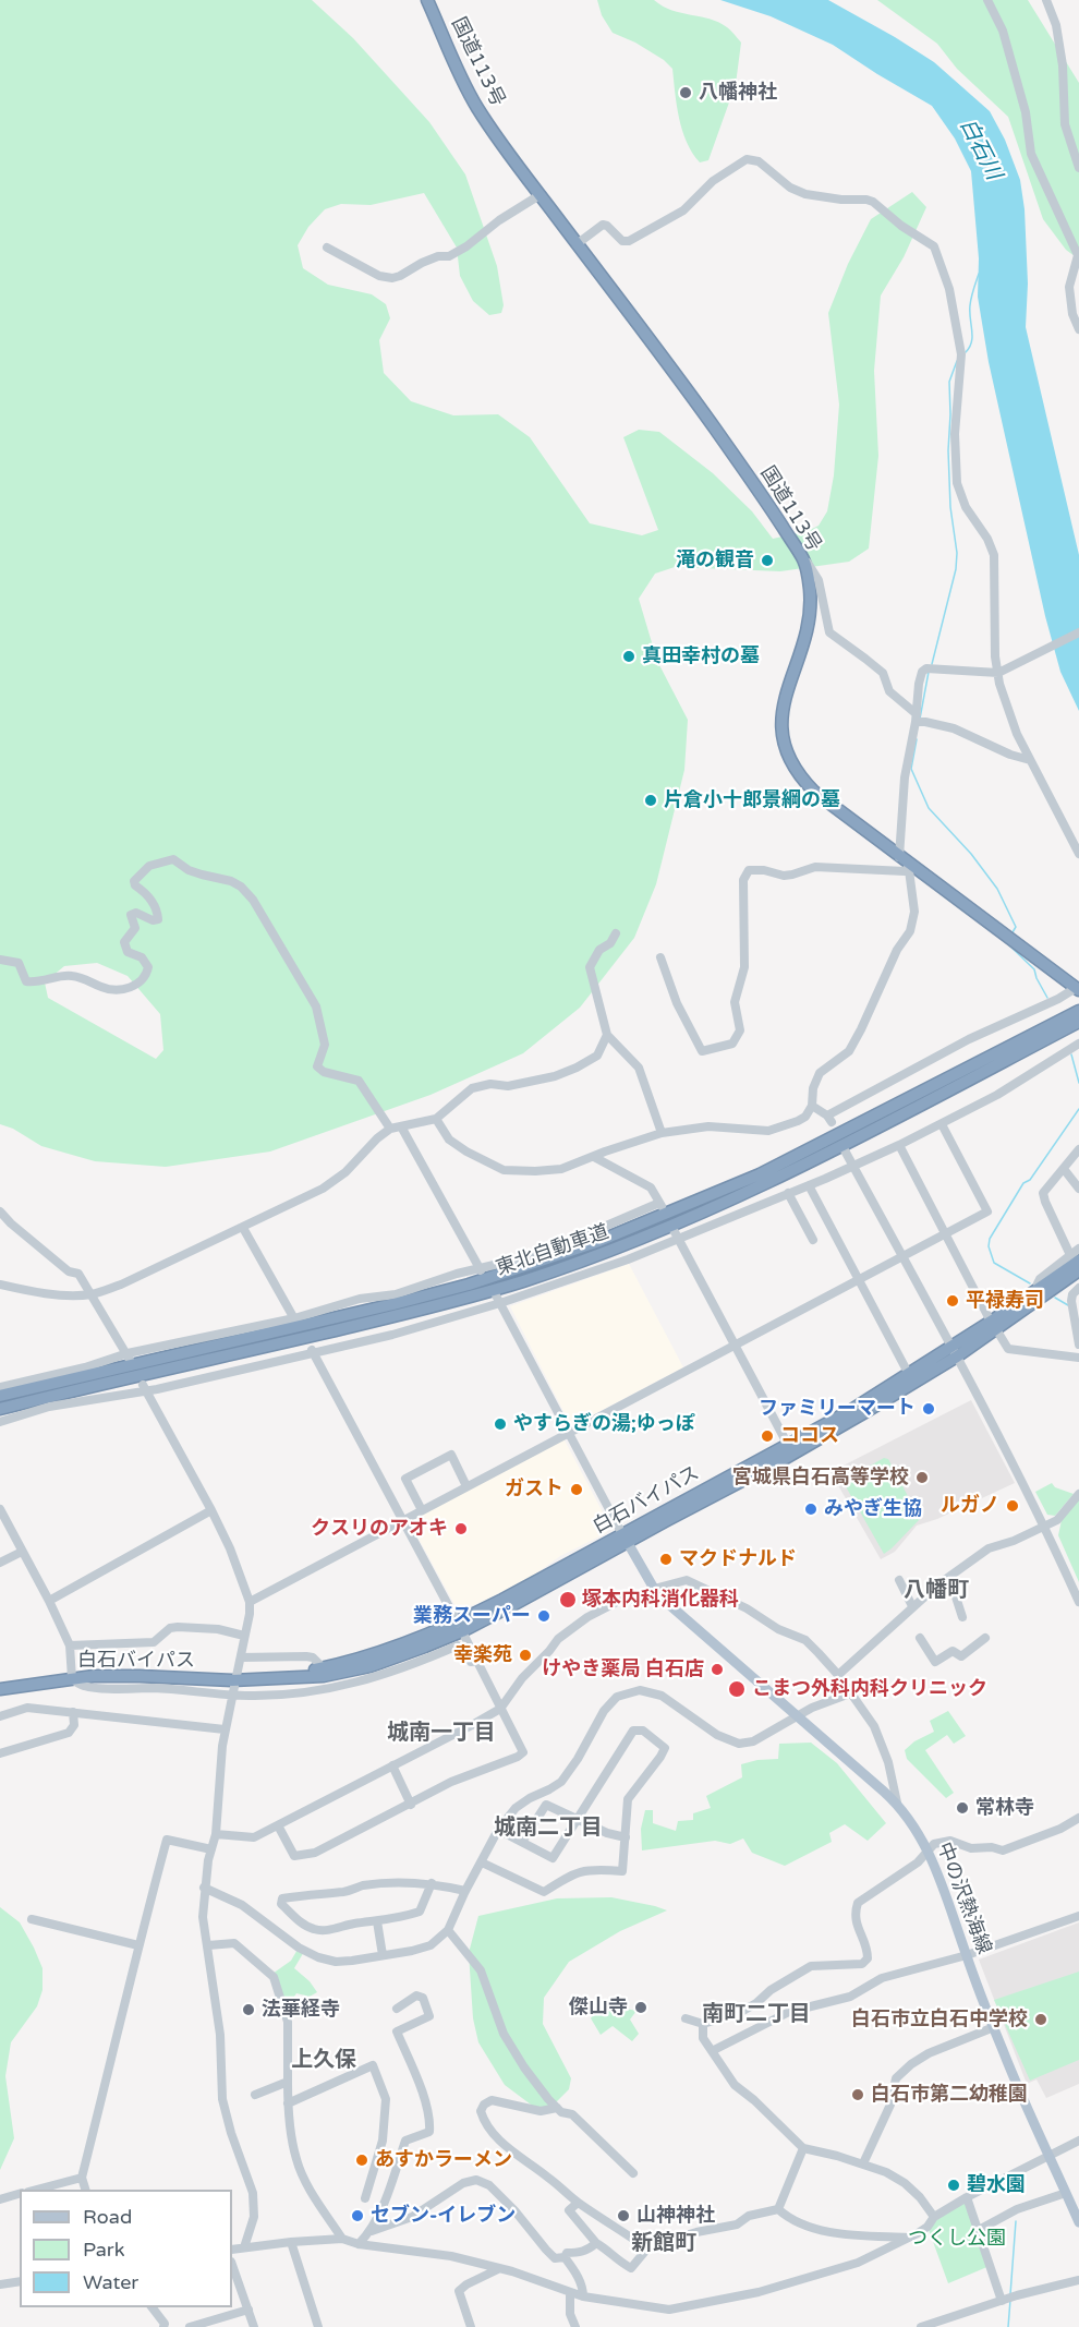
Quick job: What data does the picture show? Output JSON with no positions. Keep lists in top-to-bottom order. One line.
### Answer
{"streets":{"highway":["国道113号","東北自動車道","白石バイパス"],"main road":["中の沢熱海線"]},"crossings":[["白石バイパス","中の沢熱海線"]],"districts":["八幡町","城南一丁目","城南二丁目","南町二丁目","上久保","新館町"],"water":["白石川"],"parks":["つくし公園"],"places":["八幡神社","滝の観音","真田幸村の墓","片倉小十郎景綱の墓","平禄寿司","ファミリーマート","やすらぎの湯;ゆっぽ","ココス","宮城県白石高等学校","ガスト","ルガノ","みやぎ生協","クスリのアオキ","マクドナルド","塚本内科消化器科","業務スーパー","幸楽苑","けやき薬局 白石店","こまつ外科内科クリニック","常林寺","傑山寺","法華経寺","白石市立白石中学校","白石市第二幼稚園","あすかラーメン","碧水園","セブン-イレブン","山神神社"],"legend":["Road","Park","Water"]}
